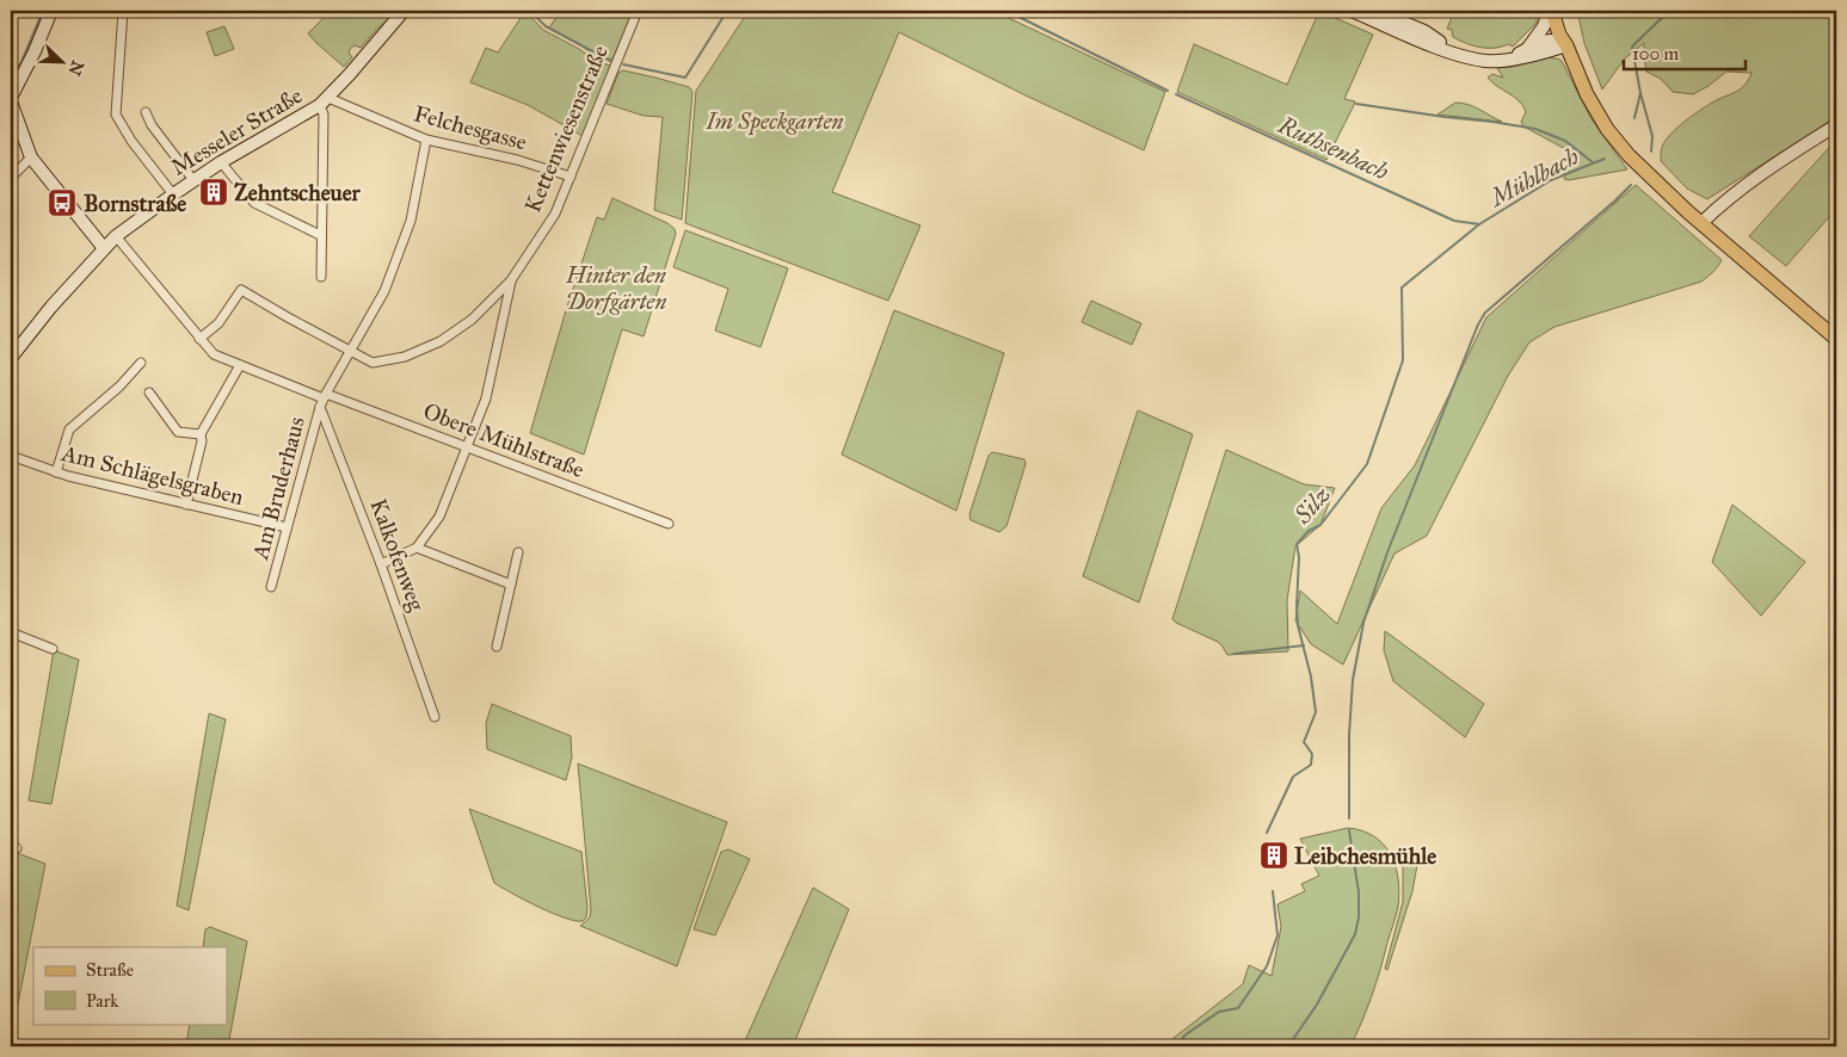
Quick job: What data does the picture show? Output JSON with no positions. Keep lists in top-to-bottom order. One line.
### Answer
{"streets":{"street":["Felchesgasse","Kettenwiesenstraße","Messeler Straße","Obere Mühlstraße","Am Schlägelsgraben","Am Bruderhaus","Kalkofenweg"]},"crossings":[["Felchesgasse","Kettenwiesenstraße"],["Felchesgasse","Messeler Straße"],["Felchesgasse","Am Bruderhaus"],["Kettenwiesenstraße","Obere Mühlstraße"],["Kettenwiesenstraße","Am Bruderhaus"],["Messeler Straße","Obere Mühlstraße"],["Obere Mühlstraße","Am Bruderhaus"],["Obere Mühlstraße","Kalkofenweg"],["Am Schlägelsgraben","Am Bruderhaus"],["Am Bruderhaus","Kalkofenweg"]],"water":["Ruthsenbach","Mühlbach","Silz"],"parks":["Im Speckgarten","Hinter den Dorfgärten"],"places":{"building":["Zehntscheuer","Leibchesmühle"],"bus stop":["Bornstraße"]},"legend":["Straße","Park"],"scale_bar":"100 m","north":"bottom right"}
